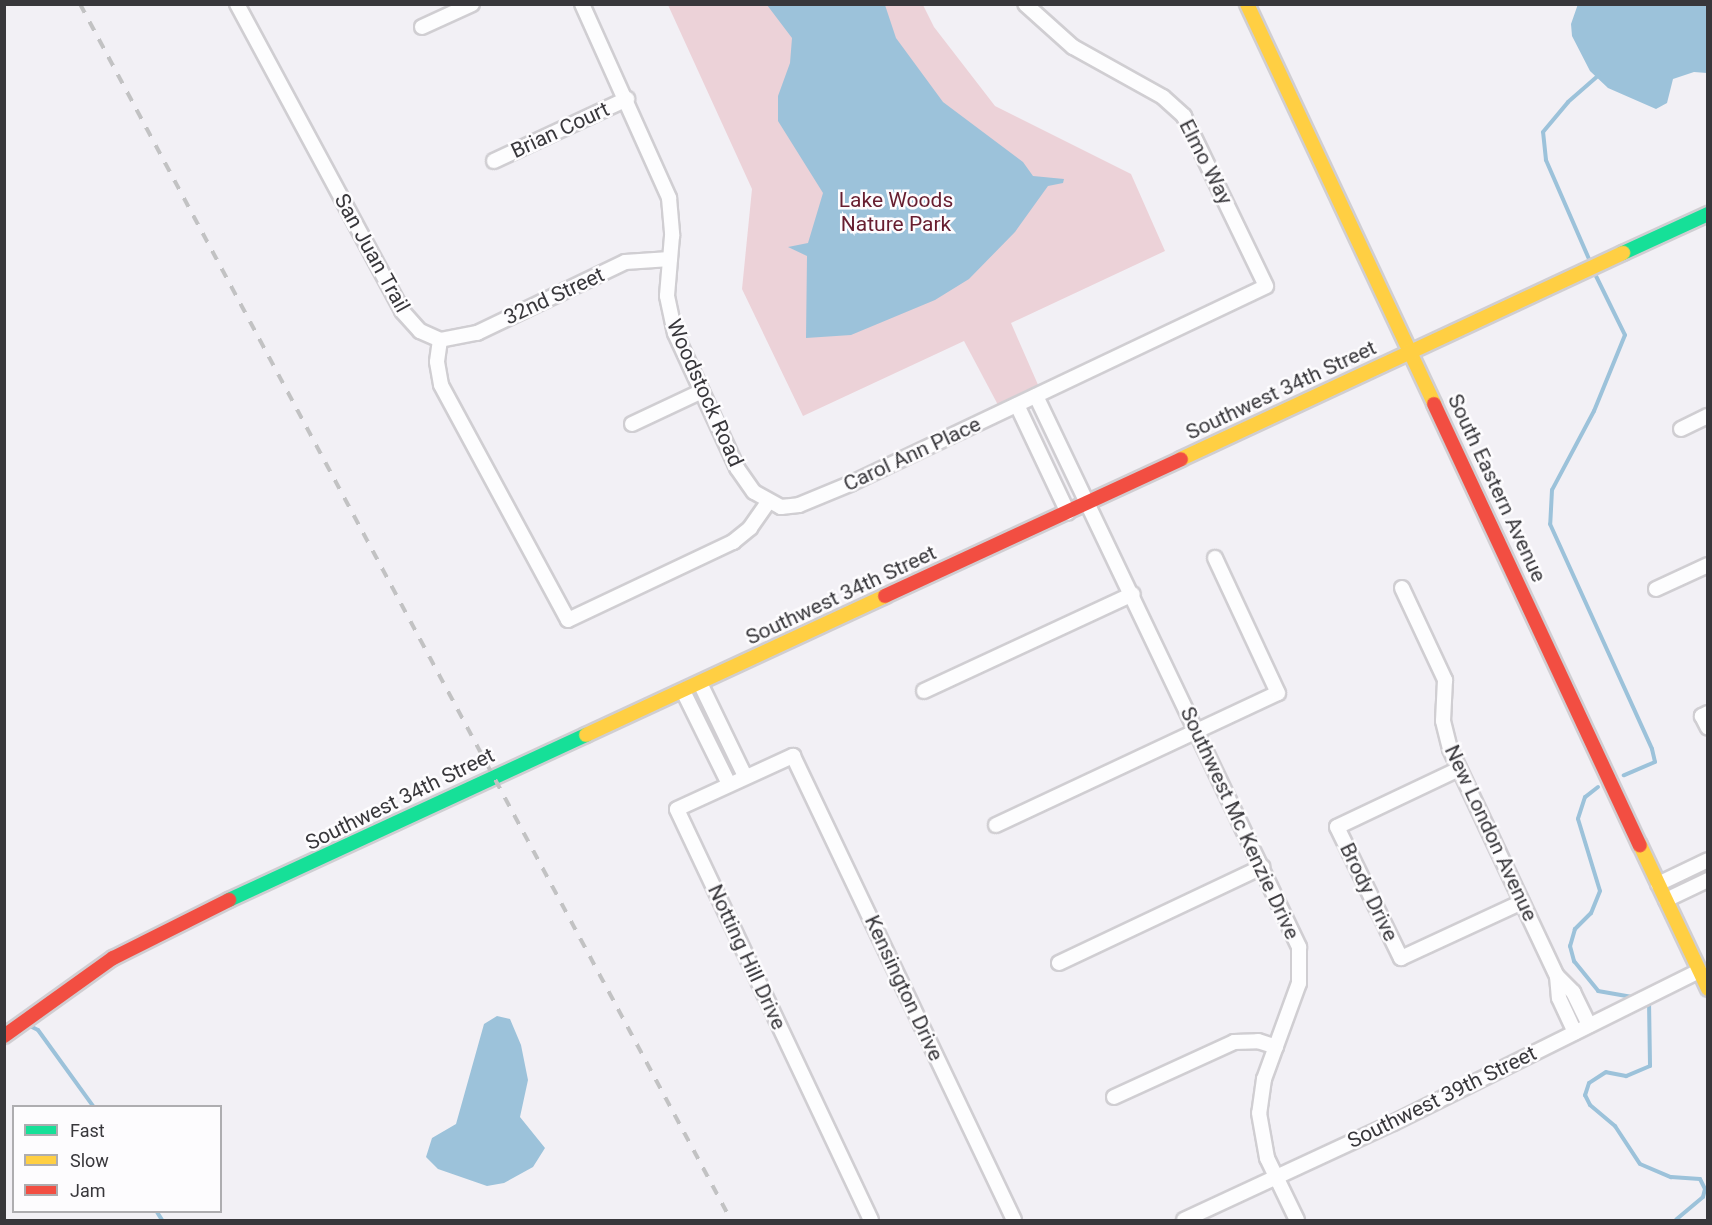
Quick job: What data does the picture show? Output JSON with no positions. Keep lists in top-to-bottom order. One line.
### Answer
{"streets":{"street":["Brian Court","Elmo Way","San Juan Trail","32nd Street","Southwest 34th Street","Woodstock Road","Carol Ann Place","South Eastern Avenue","Southwest Mc Kenzie Drive","New London Avenue","Brody Drive","Notting Hill Drive","Kensington Drive","Southwest 39th Street"]},"crossings":[["Brian Court","Woodstock Road"],["Elmo Way","Carol Ann Place"],["San Juan Trail","32nd Street"],["32nd Street","Woodstock Road"],["Southwest 34th Street","South Eastern Avenue"],["Southwest 34th Street","Southwest Mc Kenzie Drive"],["Woodstock Road","Carol Ann Place"],["Carol Ann Place","Southwest Mc Kenzie Drive"],["South Eastern Avenue","Southwest 39th Street"],["Southwest Mc Kenzie Drive","Southwest 39th Street"],["New London Avenue","Brody Drive"],["New London Avenue","Southwest 39th Street"],["Notting Hill Drive","Kensington Drive"]],"parks":["Lake Woods Nature Park"],"legend":["Fast","Slow","Jam"]}
